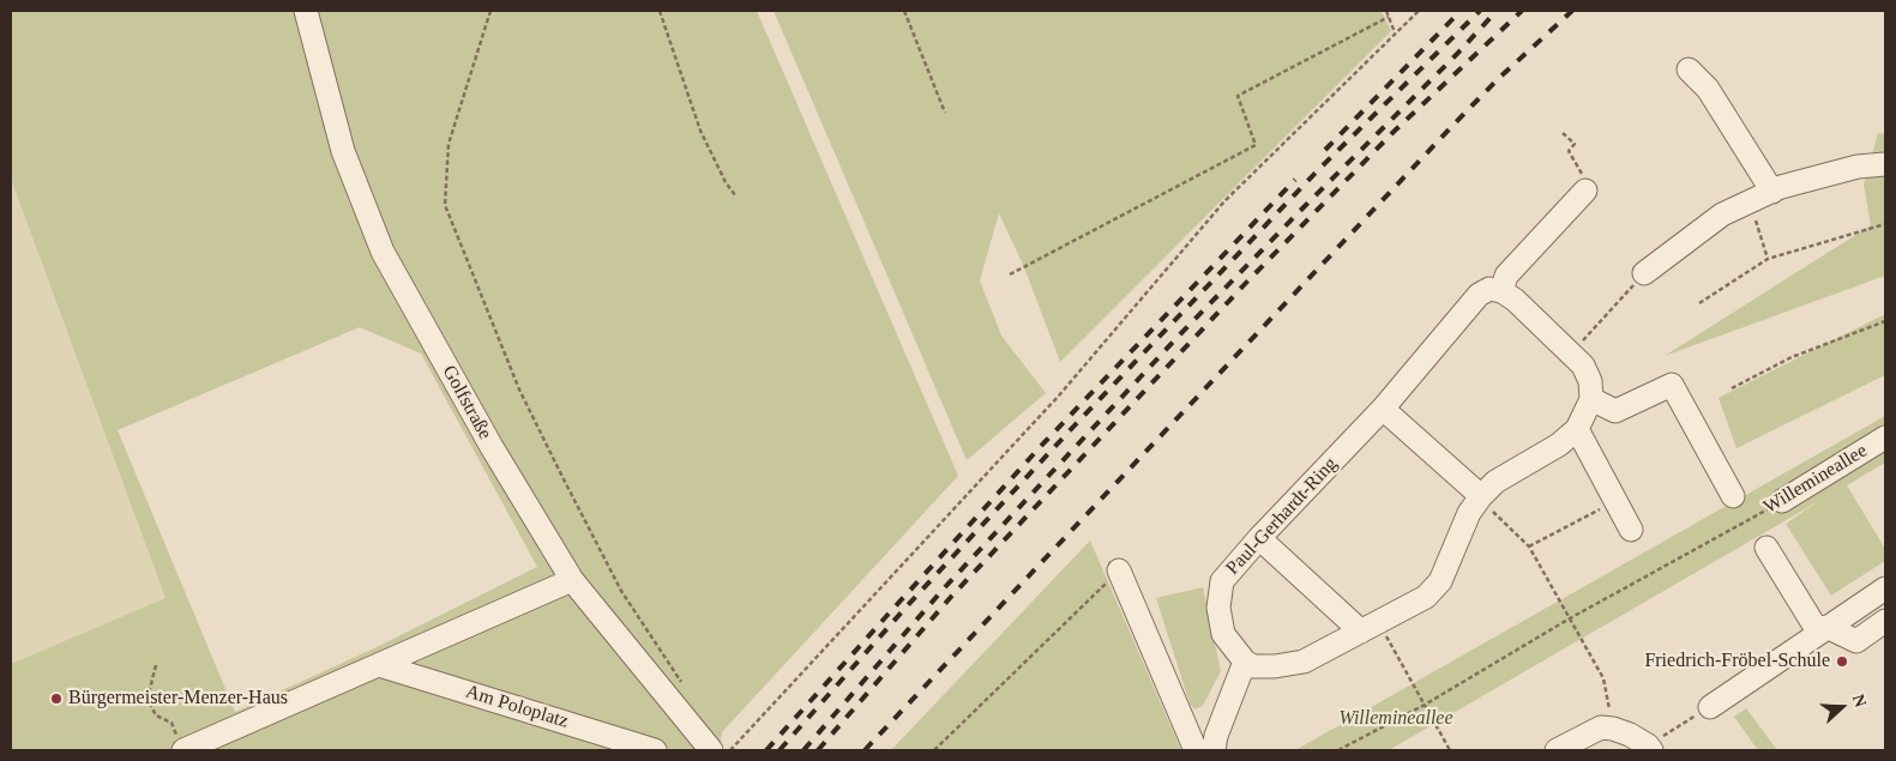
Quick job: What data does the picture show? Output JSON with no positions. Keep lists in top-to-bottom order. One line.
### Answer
{"streets":{"street":["Golfstraße","Willemineallee","Paul-Gerhardt-Ring","Am Poloplatz"]},"parks":["Willemineallee"],"places":["Friedrich-Fröbel-Schule","Bürgermeister-Menzer-Haus"],"north":"right"}
